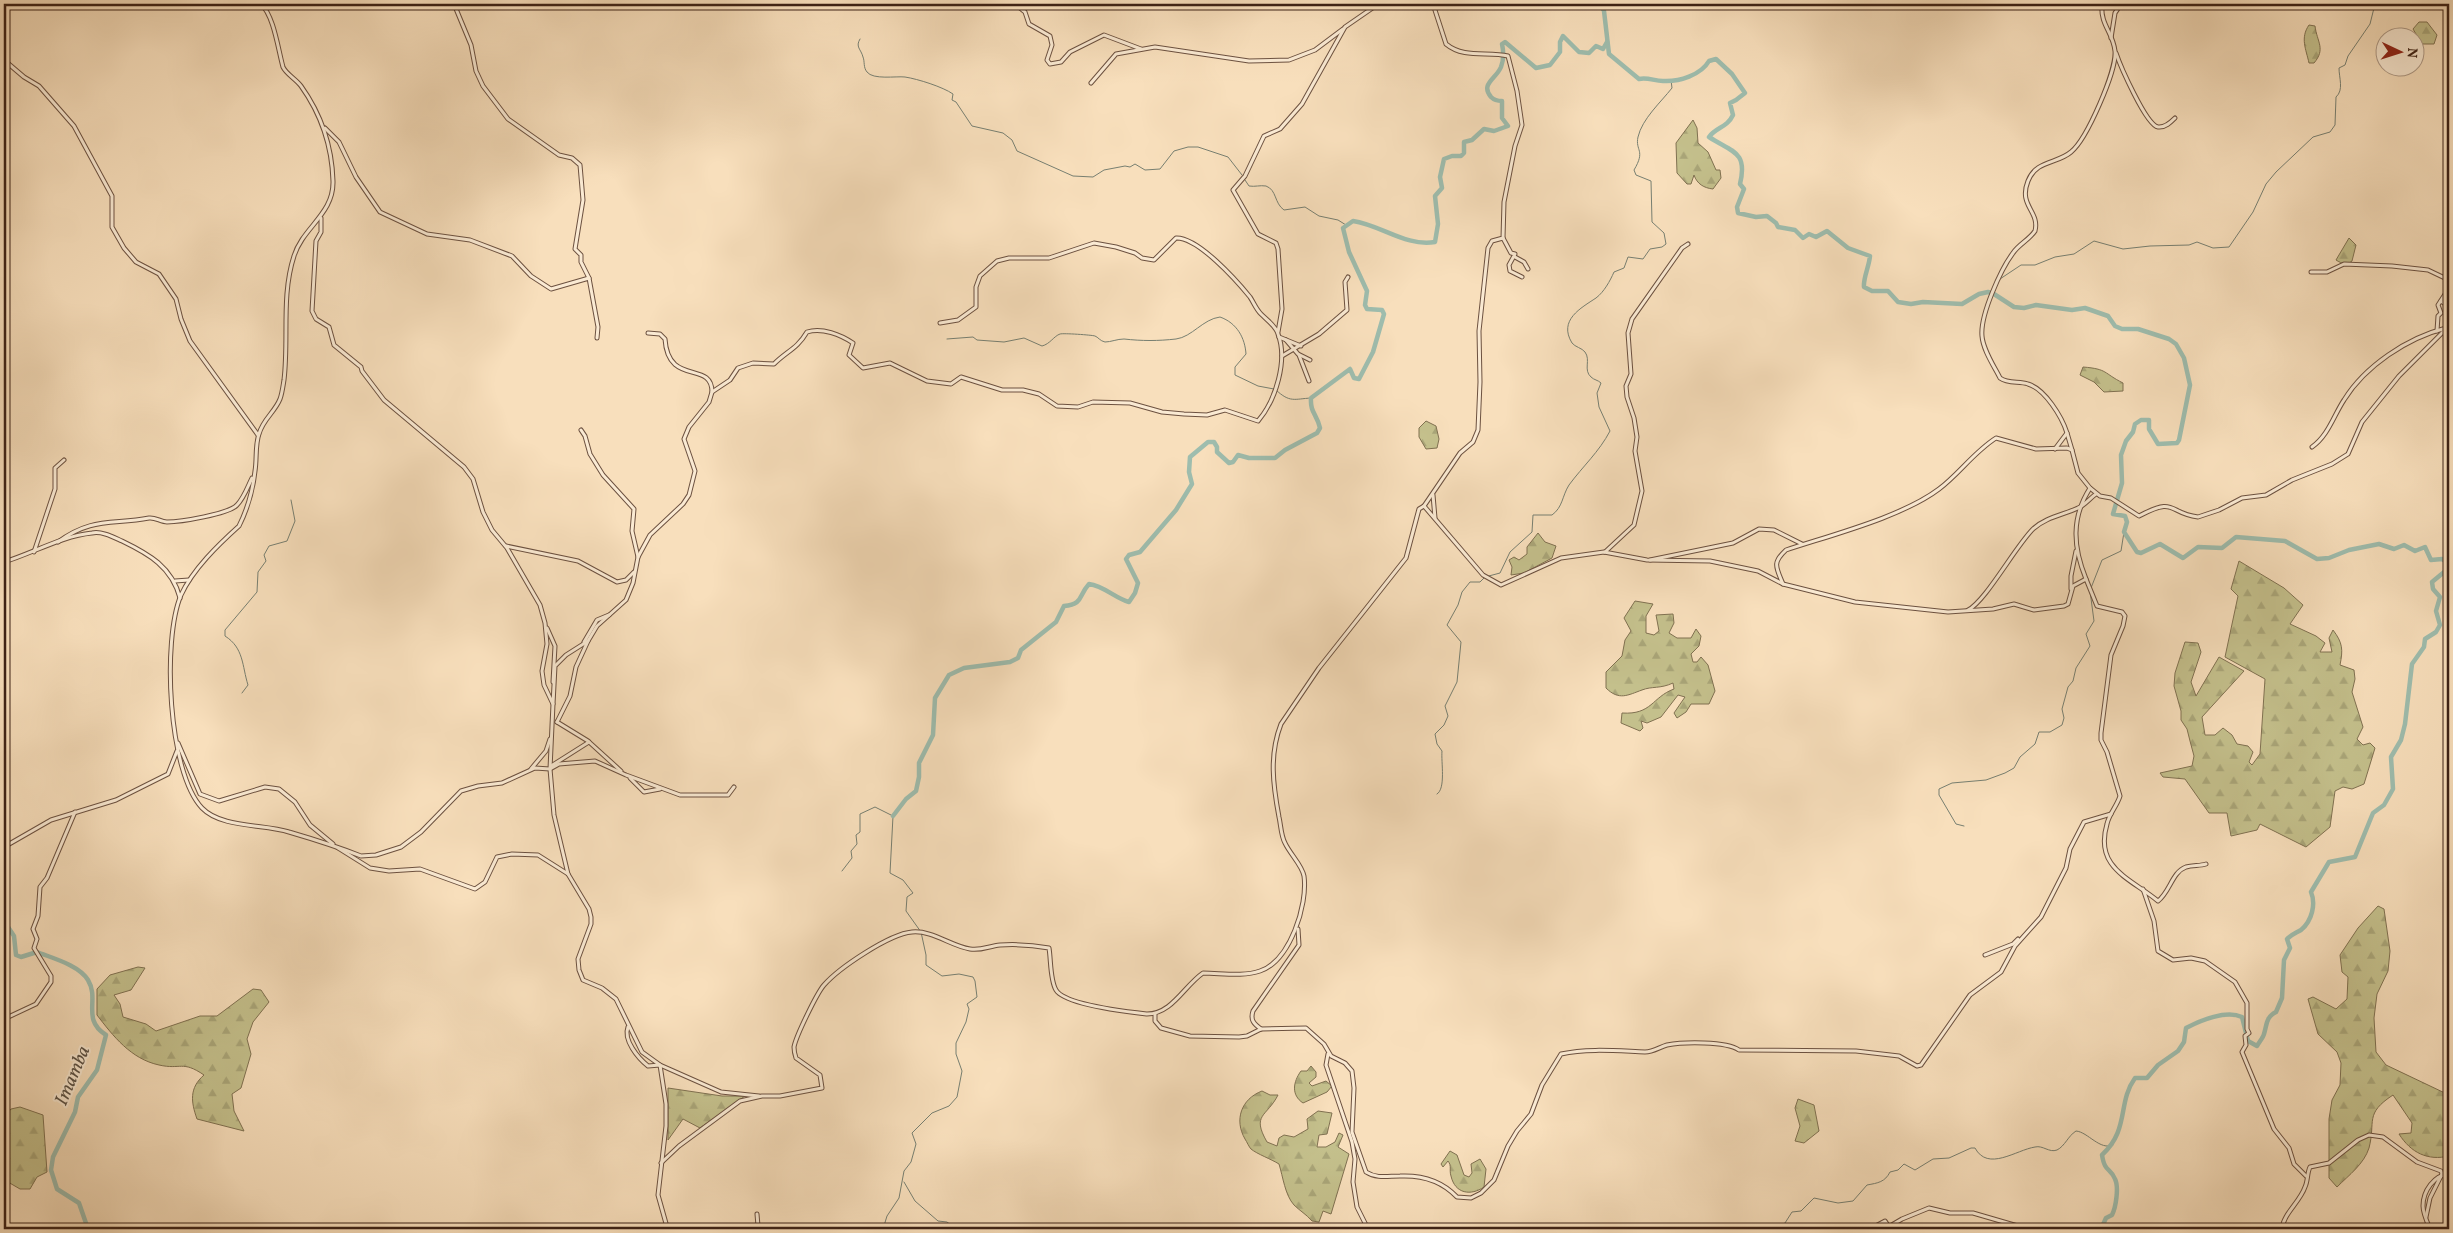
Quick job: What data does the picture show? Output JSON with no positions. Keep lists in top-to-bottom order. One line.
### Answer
{"water":["Imamba"],"north":"right"}
